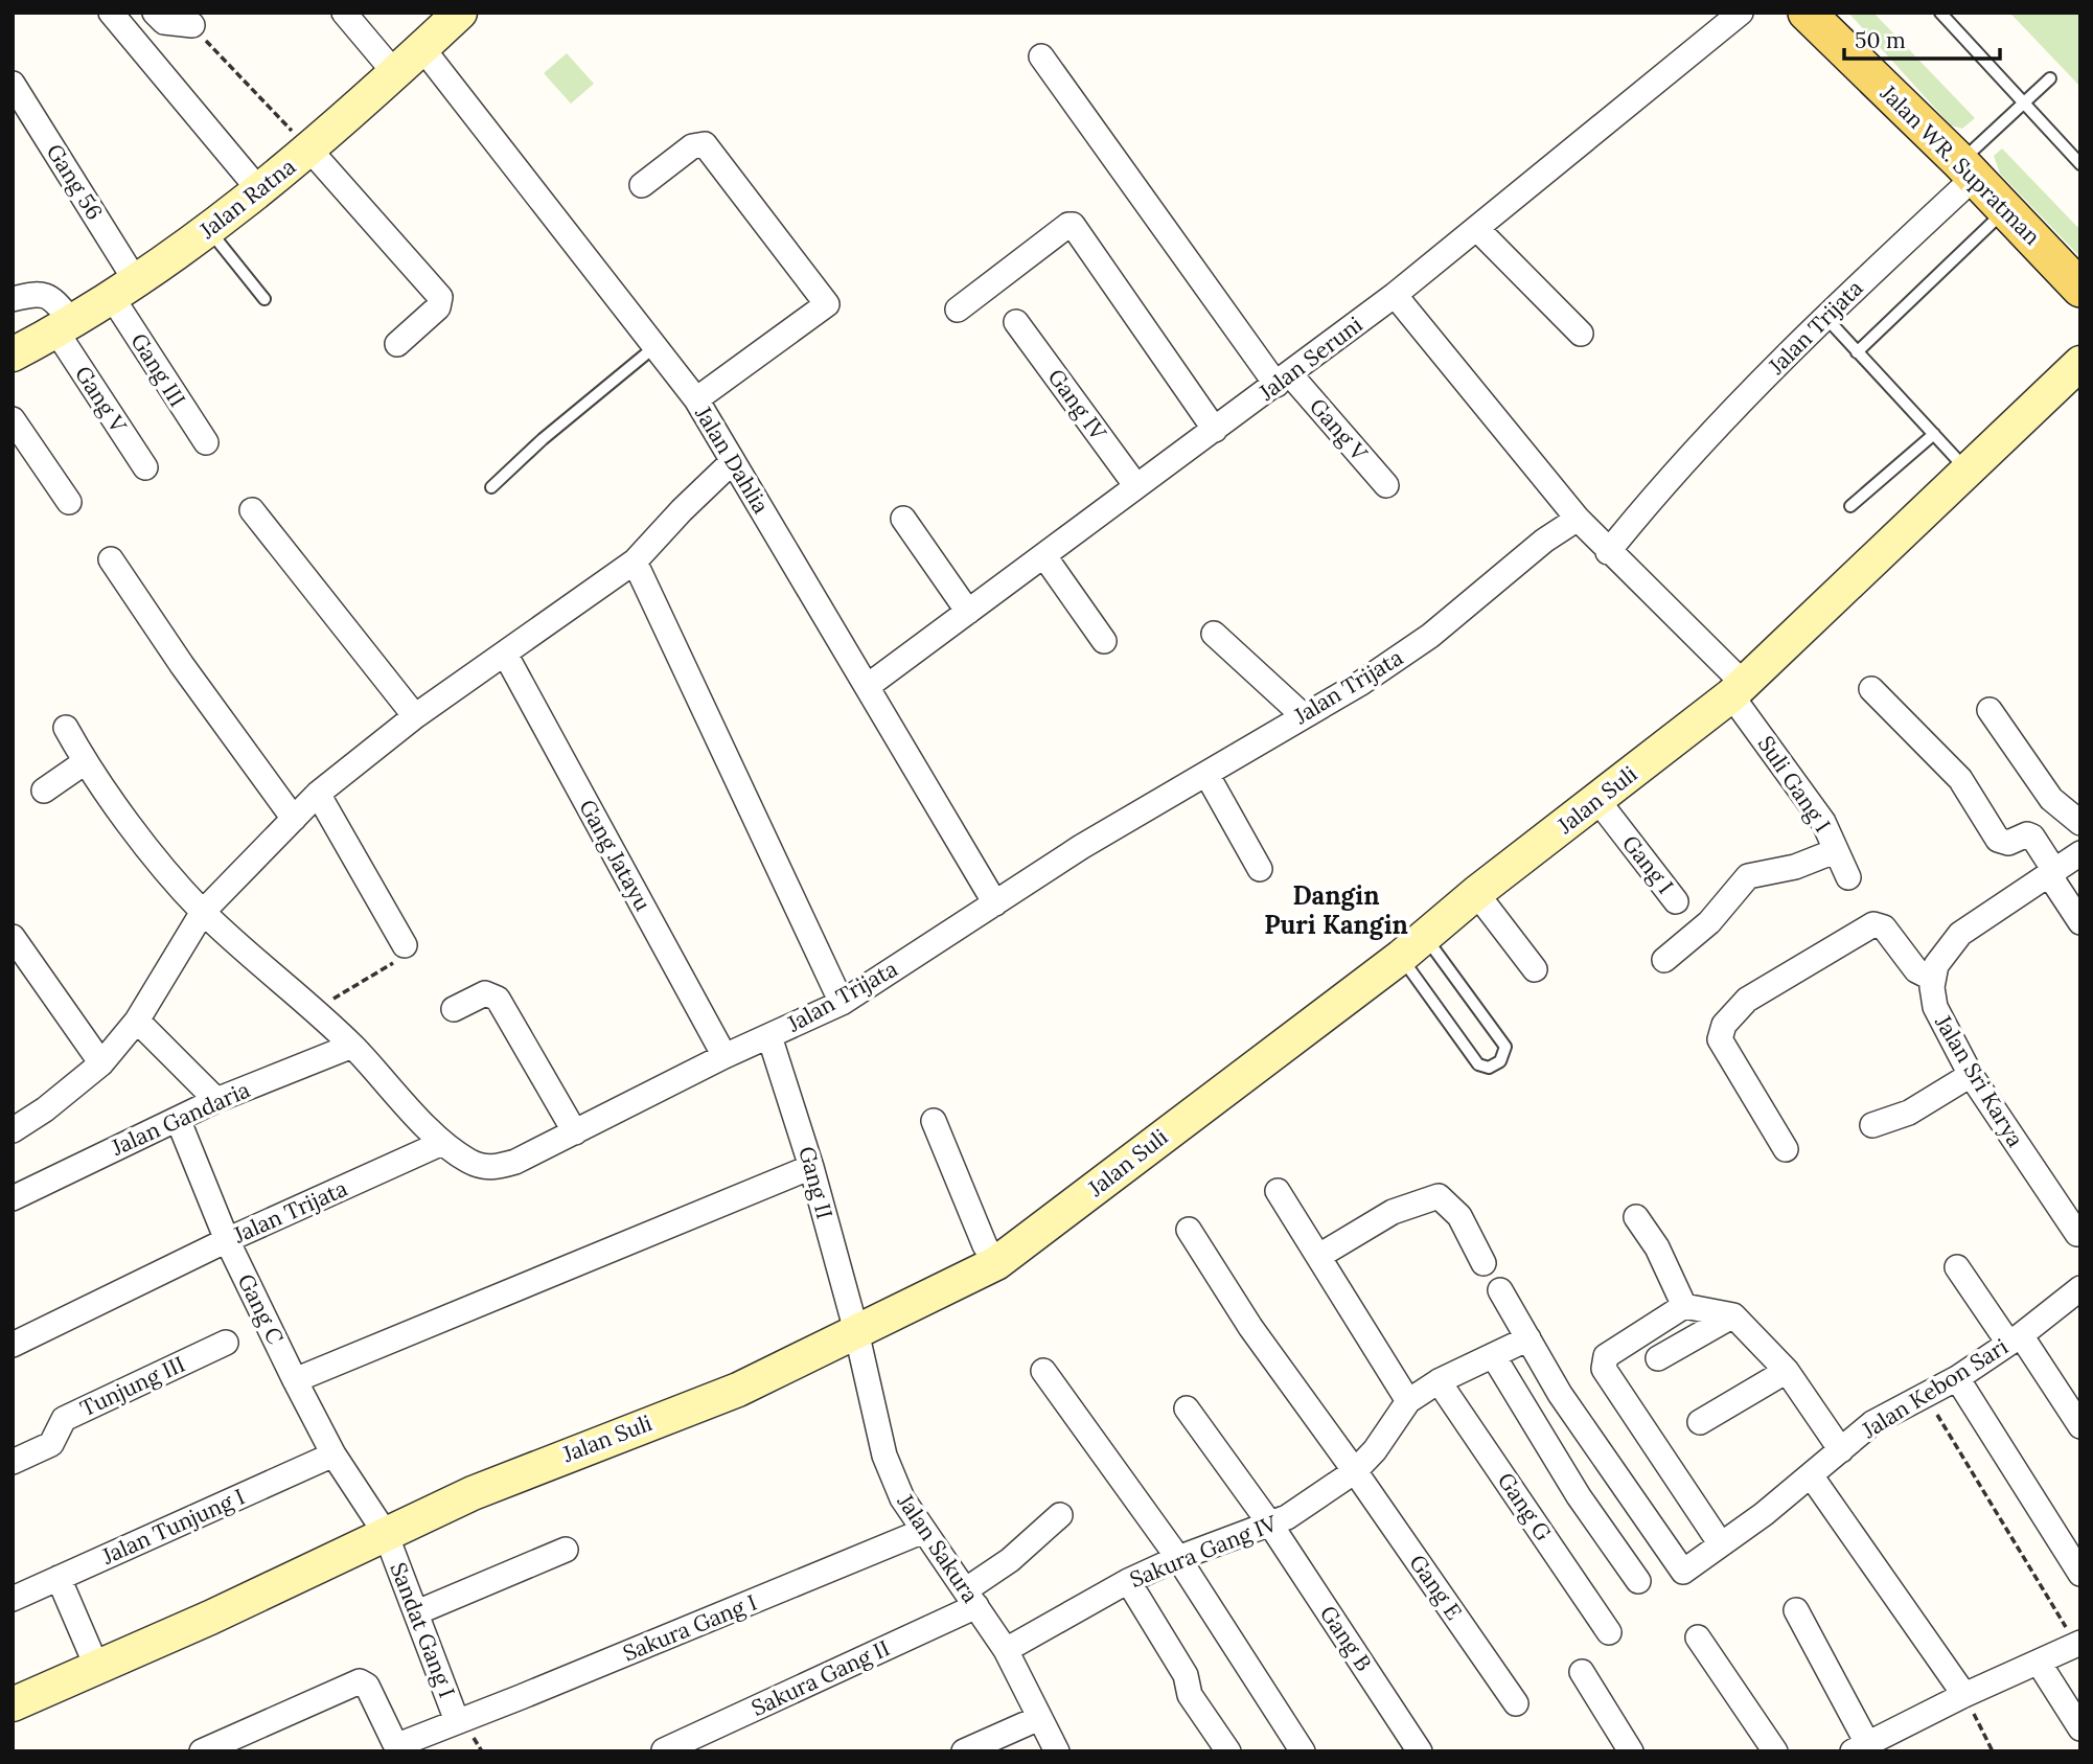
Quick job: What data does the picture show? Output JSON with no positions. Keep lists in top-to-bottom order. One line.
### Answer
{"streets":{"main road":["Jalan WR. Supratman","Jalan Ratna","Jalan Suli"],"street":["Gang 56","Jalan Trijata","Jalan Seruni","Gang III","Gang V","Gang IV","Jalan Dahlia","Suli Gang I","Gang Jatayu","Gang I","Jalan Sri Karya","Jalan Gandaria","Gang II","Gang C","Tunjung III","Jalan Kebon Sari","Gang G","Jalan Tunjung I","Jalan Sakura","Sakura Gang IV","Gang E","Sakura Gang I","Sandat Gang I","Gang B","Sakura Gang II"]},"crossings":[["Jalan WR. Supratman","Jalan Trijata"],["Gang 56","Jalan Ratna"],["Gang 56","Gang III"],["Jalan Ratna","Gang III"],["Jalan Ratna","Gang V"],["Jalan Ratna","Jalan Dahlia"],["Jalan Trijata","Jalan Dahlia"],["Jalan Trijata","Gang Jatayu"],["Jalan Trijata","Gang II"],["Jalan Trijata","Gang C"],["Jalan Seruni","Gang V"],["Jalan Seruni","Gang IV"],["Jalan Seruni","Jalan Dahlia"],["Suli Gang I","Jalan Suli"],["Jalan Suli","Gang I"],["Jalan Suli","Gang II"],["Jalan Suli","Jalan Sakura"],["Jalan Suli","Sandat Gang I"],["Jalan Gandaria","Gang C"],["Gang II","Jalan Sakura"],["Gang C","Jalan Tunjung I"],["Gang C","Sandat Gang I"],["Jalan Kebon Sari","Sakura Gang IV"],["Gang G","Sakura Gang IV"],["Jalan Tunjung I","Sandat Gang I"],["Jalan Sakura","Sakura Gang IV"],["Jalan Sakura","Sakura Gang I"],["Jalan Sakura","Sakura Gang II"],["Sakura Gang IV","Gang E"],["Sakura Gang IV","Gang B"],["Sakura Gang I","Sandat Gang I"]],"districts":["Dangin Puri Kangin"],"scale_bar":"50 m"}
